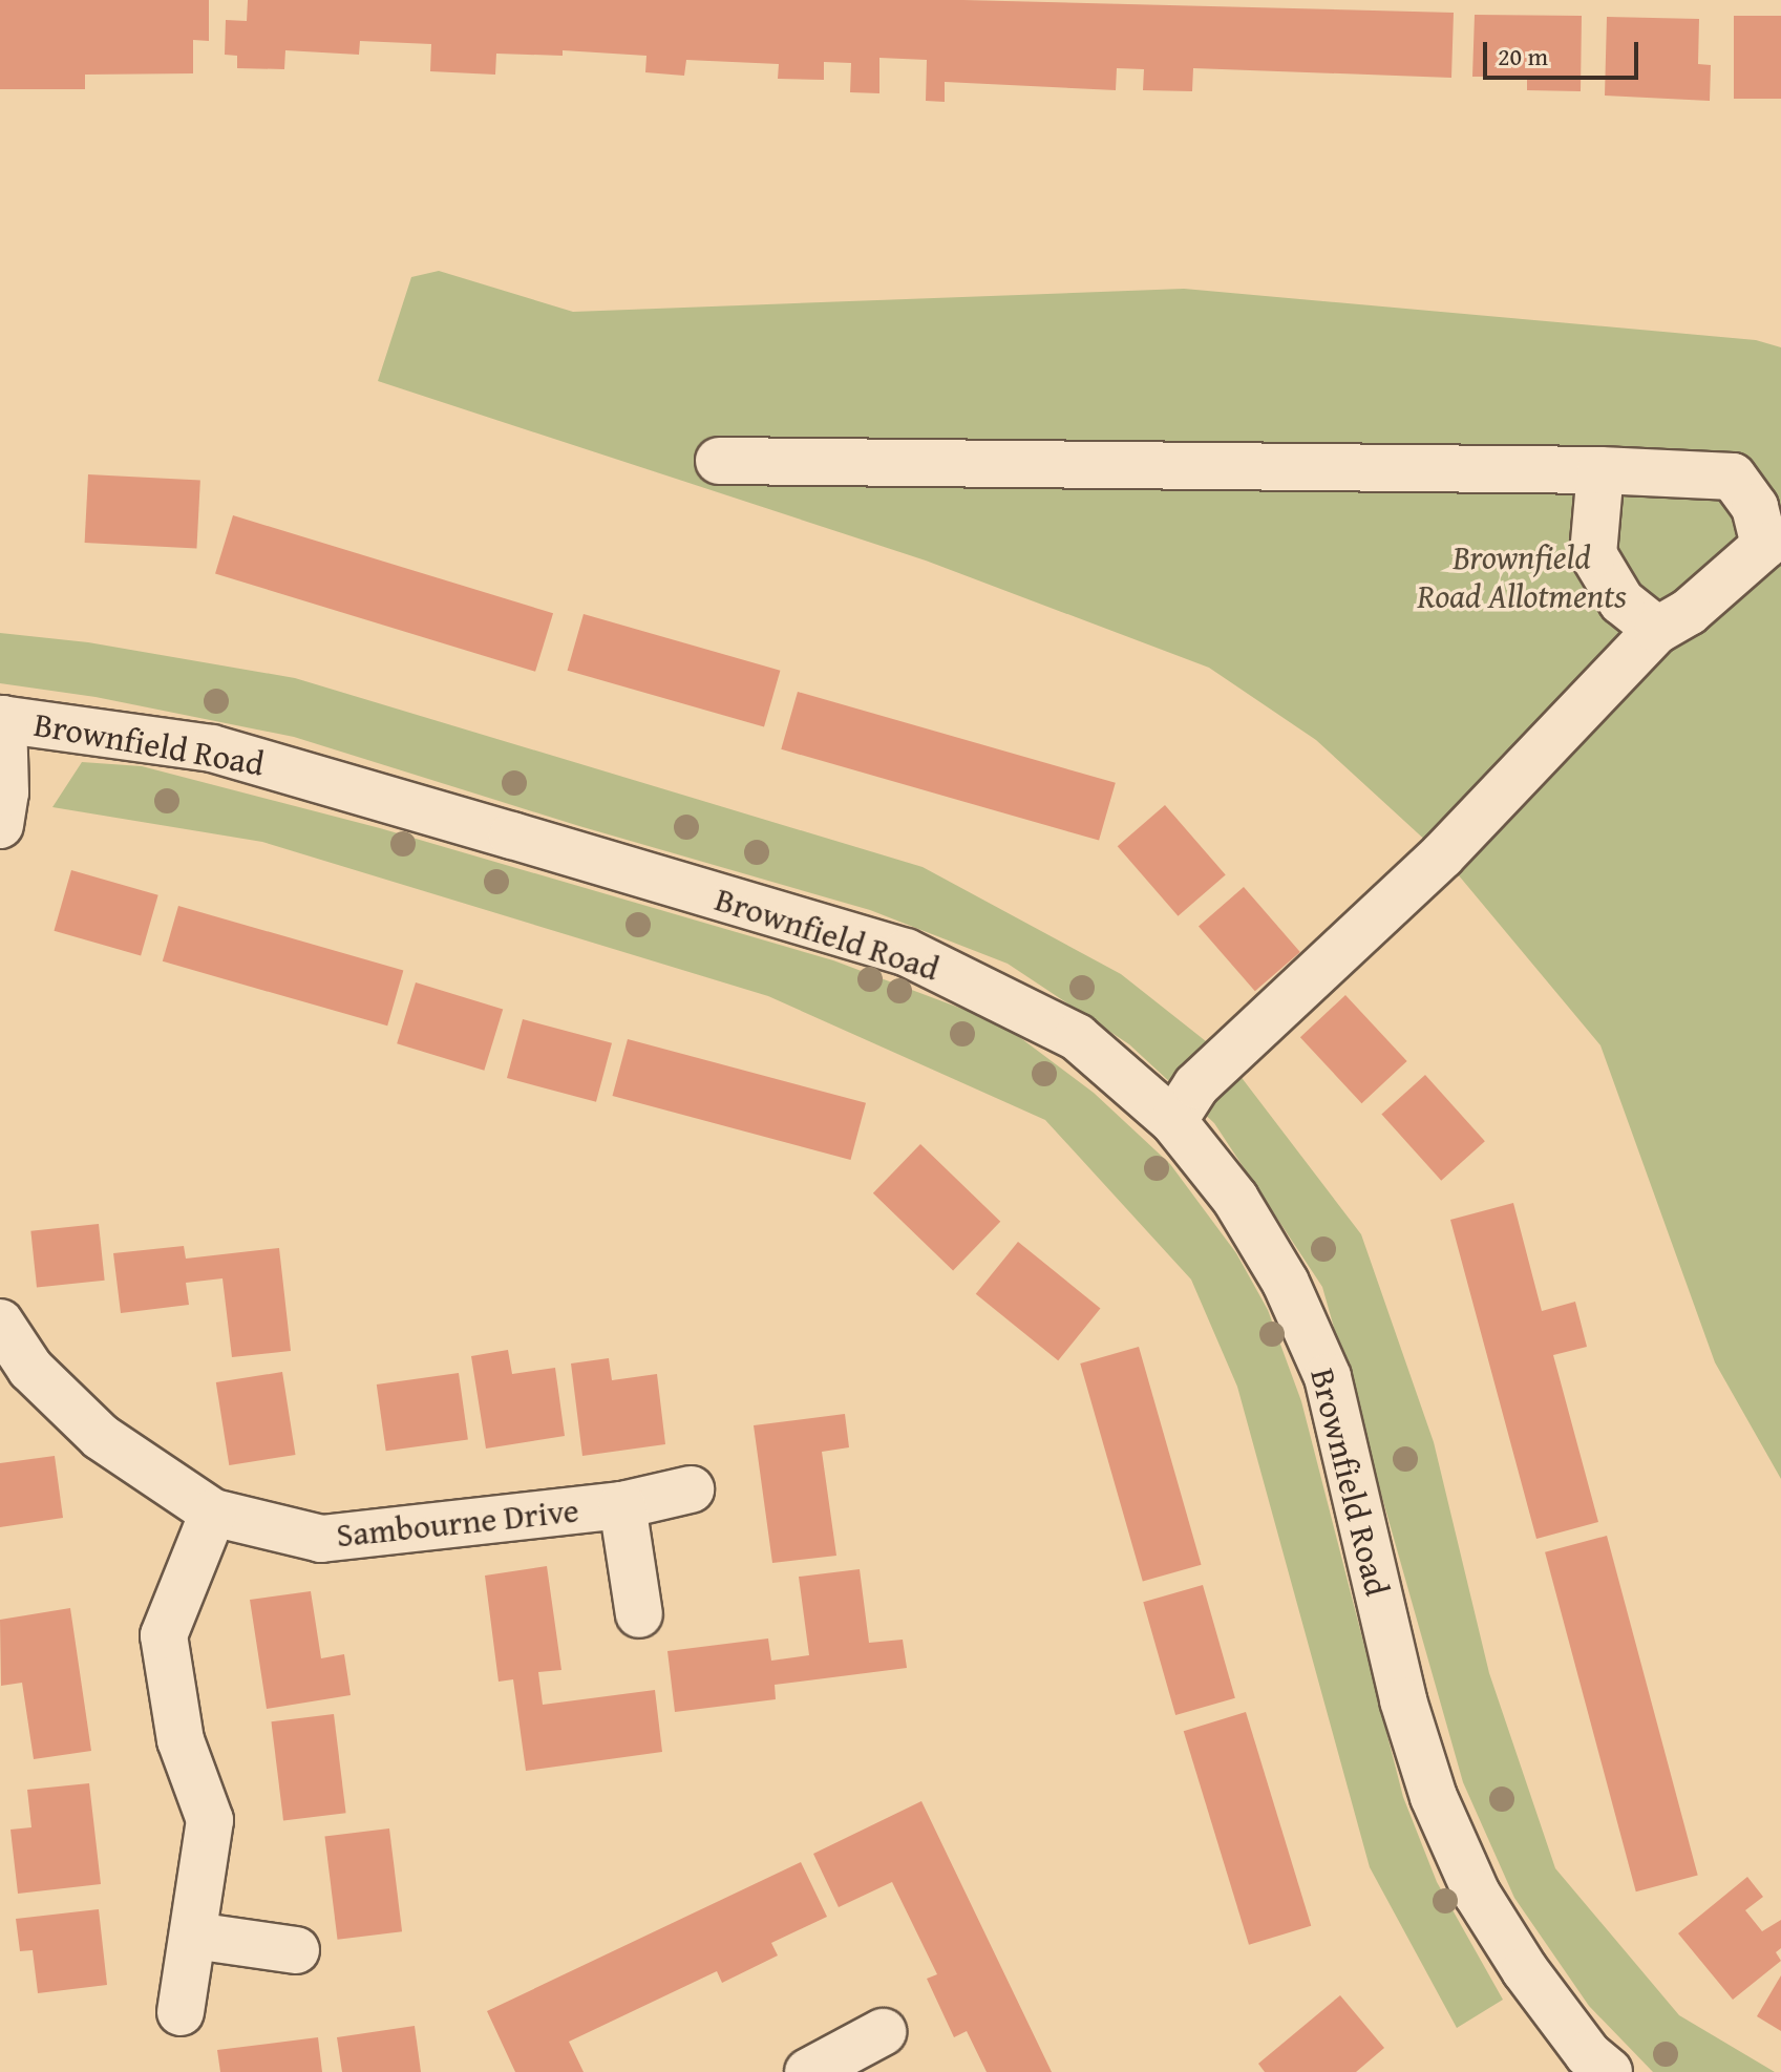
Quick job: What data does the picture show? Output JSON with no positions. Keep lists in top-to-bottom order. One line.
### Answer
{"streets":{"street":["Brownfield Road","Sambourne Drive"]},"parks":["Brownfield Road Allotments"],"scale_bar":"20 m"}
